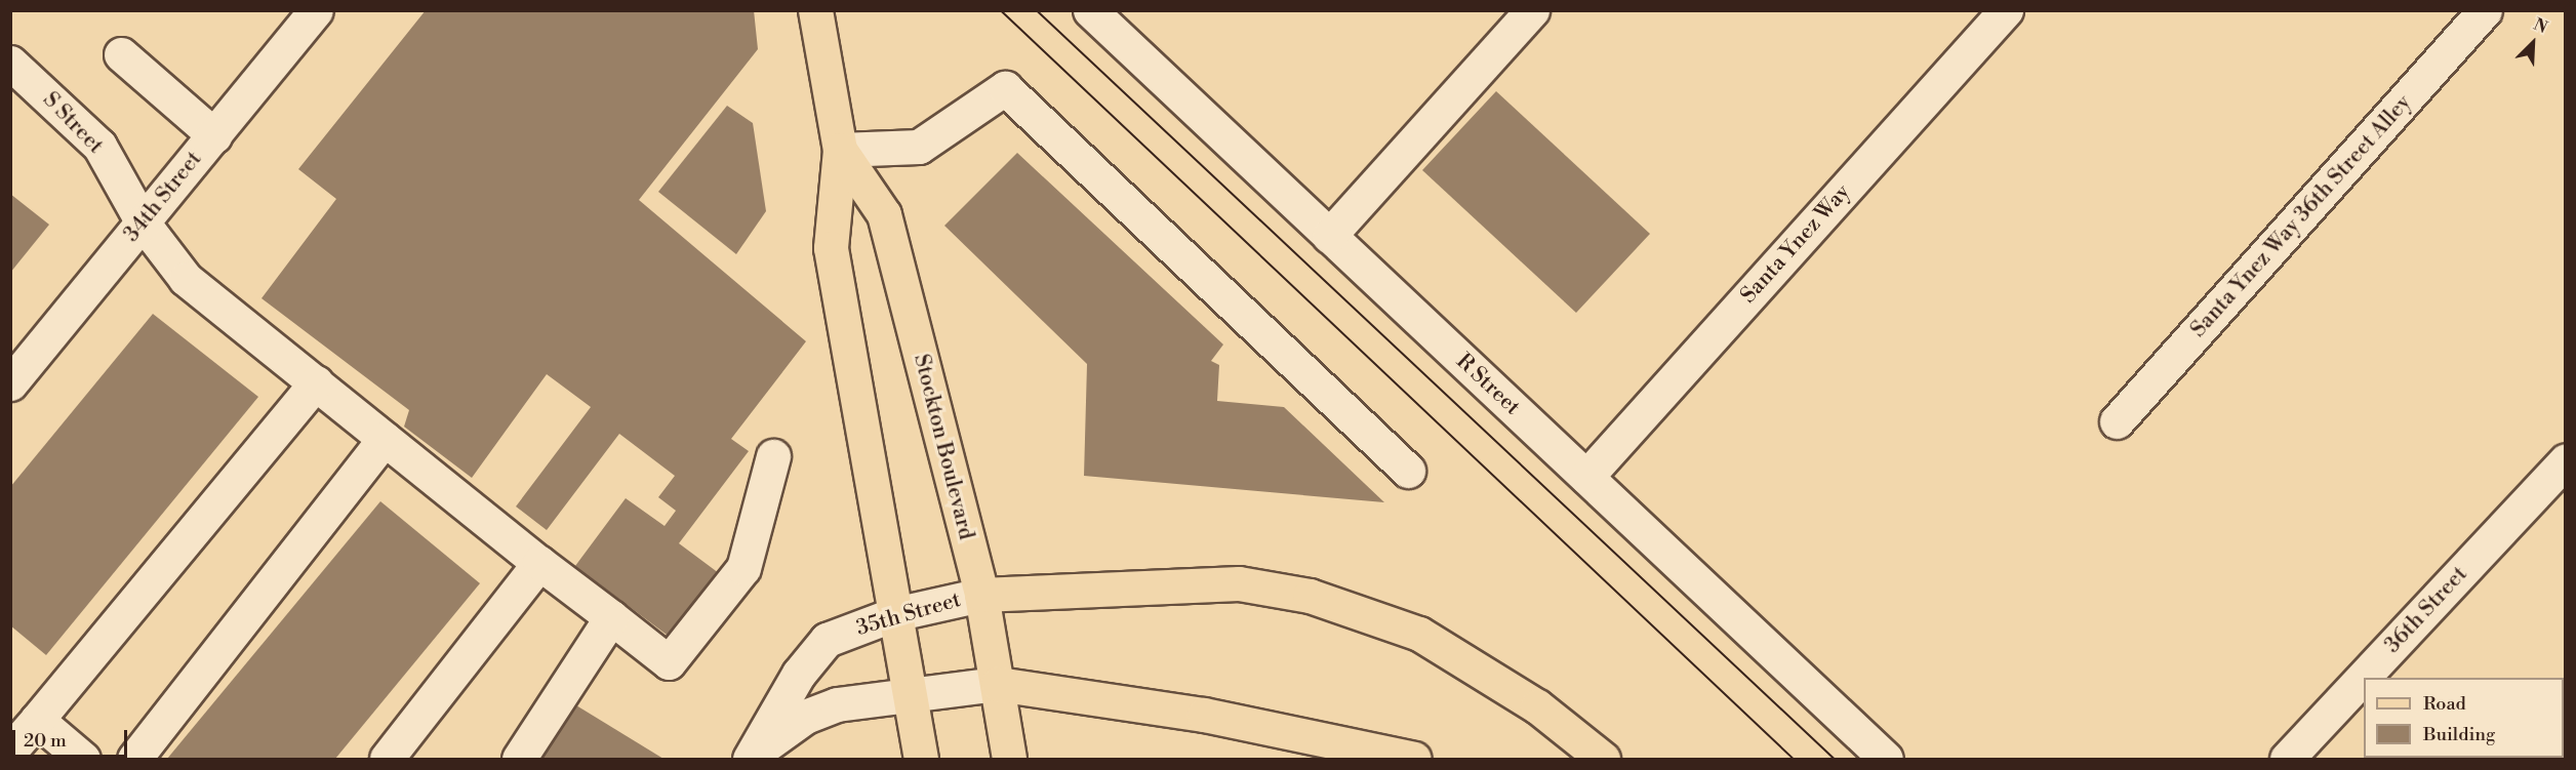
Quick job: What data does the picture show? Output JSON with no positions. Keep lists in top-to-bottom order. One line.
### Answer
{"streets":{"main road":["Stockton Boulevard"],"street":["S Street","34th Street","Santa Ynez Way 36th Street Alley","Santa Ynez Way","R Street","36th Street","35th Street"]},"crossings":[["S Street","34th Street"],["Santa Ynez Way","R Street"],["Stockton Boulevard","35th Street"]],"legend":["Road","Building"],"scale_bar":"20 m","north":"top right"}
